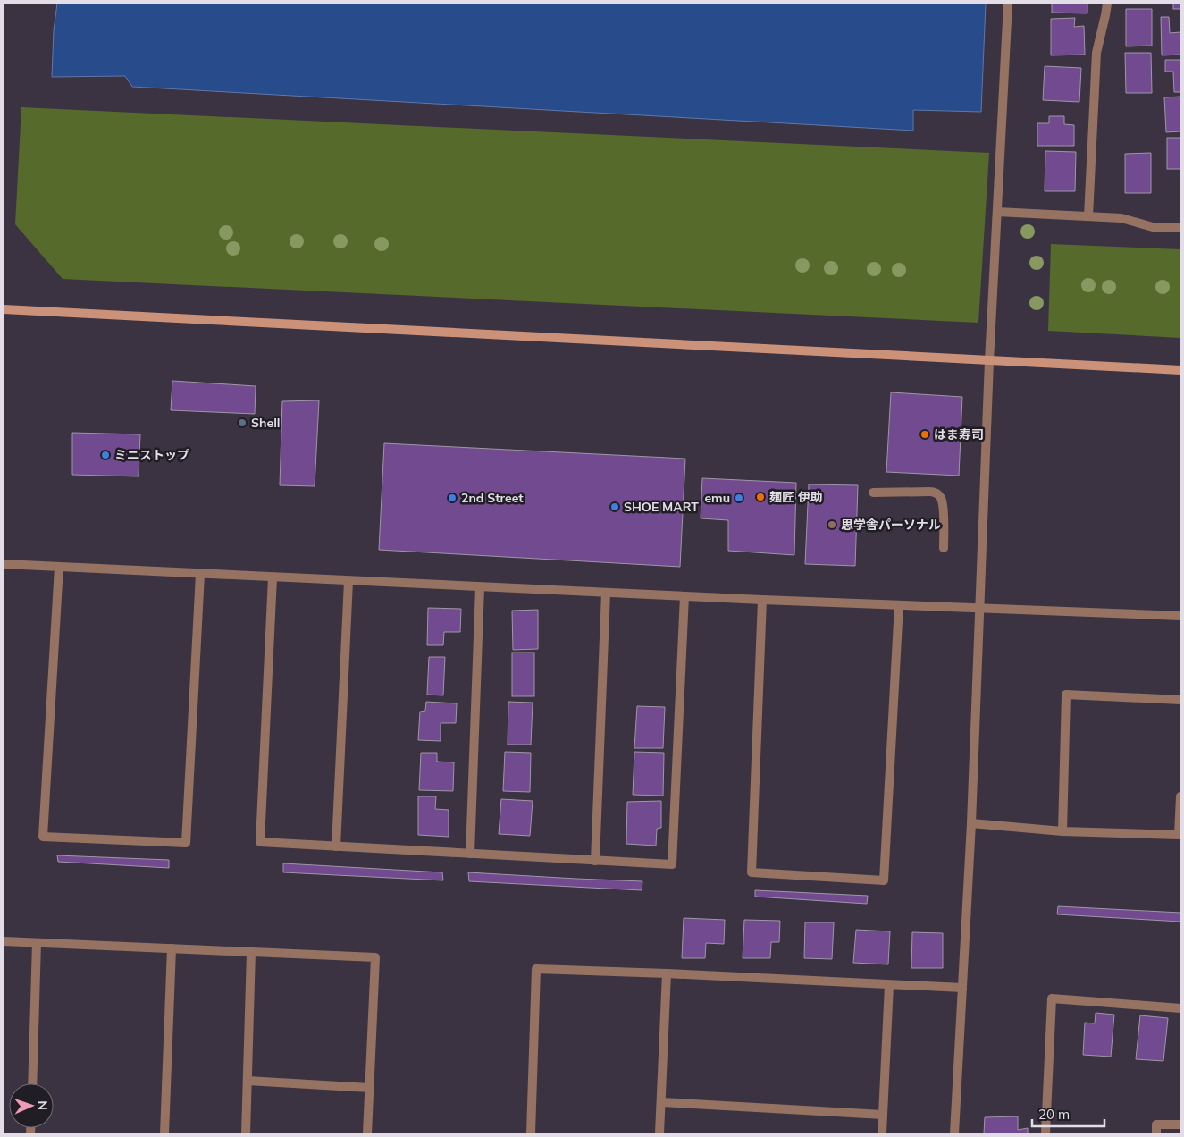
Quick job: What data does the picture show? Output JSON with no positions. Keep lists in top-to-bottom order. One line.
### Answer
{"places":["Shell","はま寿司","ミニストップ","麺匠 伊助","2nd Street","emu","SHOE MART","思学舎パーソナル"],"scale_bar":"20 m","north":"right"}
